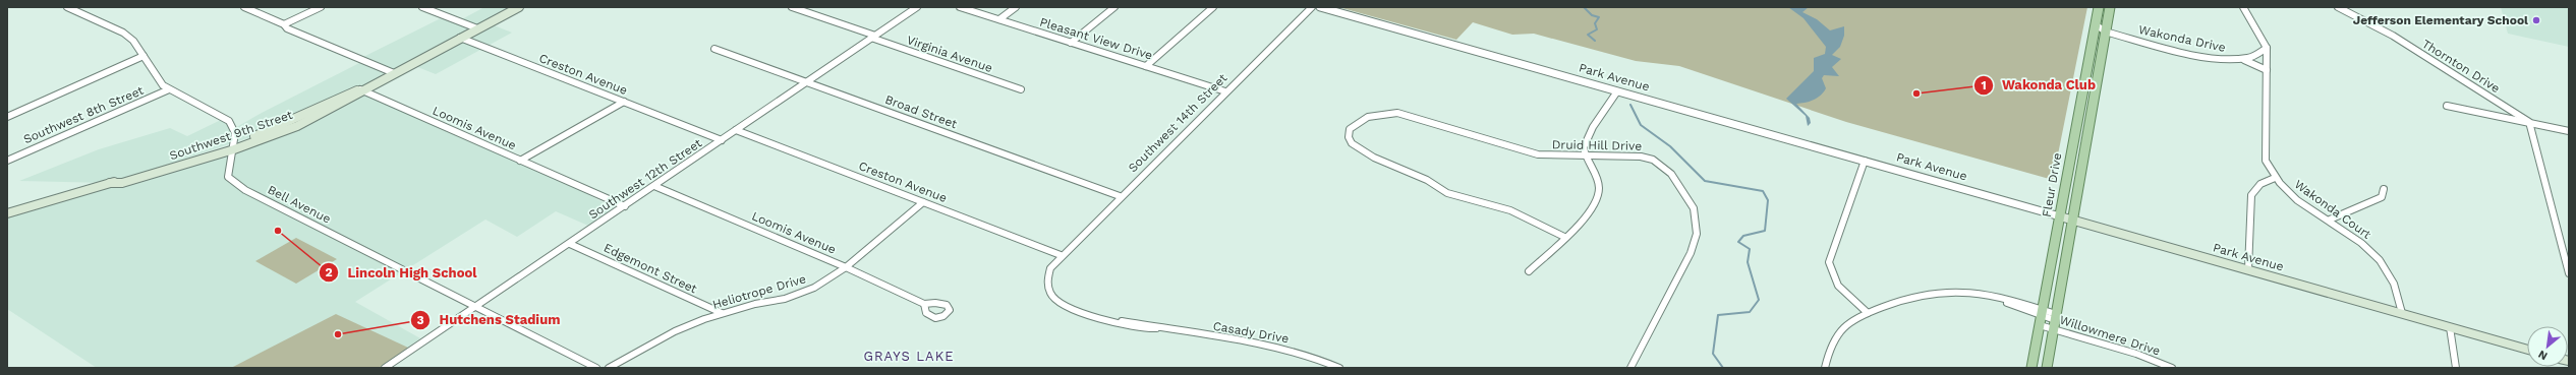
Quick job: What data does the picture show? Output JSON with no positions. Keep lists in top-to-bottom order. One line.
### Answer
{"streets":{"main road":["Park Avenue","Southwest 9th Street","Fleur Drive"],"street":["Pleasant View Drive","Wakonda Drive","Virginia Avenue","Thornton Drive","Creston Avenue","Broad Street","Southwest 8th Street","Southwest 14th Street","Loomis Avenue","Druid Hill Drive","Southwest 12th Street","Bell Avenue","Wakonda Court","Edgemont Street","Heliotrope Drive","Casady Drive","Willowmere Drive"]},"crossings":[["Pleasant View Drive","Southwest 14th Street"],["Wakonda Drive","Fleur Drive"],["Wakonda Drive","Wakonda Court"],["Virginia Avenue","Southwest 12th Street"],["Creston Avenue","Southwest 14th Street"],["Creston Avenue","Southwest 9th Street"],["Creston Avenue","Southwest 12th Street"],["Creston Avenue","Heliotrope Drive"],["Creston Avenue","Casady Drive"],["Park Avenue","Fleur Drive"],["Park Avenue","Wakonda Court"],["Broad Street","Southwest 14th Street"],["Broad Street","Southwest 12th Street"],["Southwest 8th Street","Bell Avenue"],["Southwest 14th Street","Casady Drive"],["Loomis Avenue","Southwest 9th Street"],["Loomis Avenue","Southwest 12th Street"],["Loomis Avenue","Heliotrope Drive"],["Southwest 9th Street","Bell Avenue"],["Southwest 12th Street","Bell Avenue"],["Southwest 12th Street","Edgemont Street"],["Fleur Drive","Willowmere Drive"],["Edgemont Street","Heliotrope Drive"]],"districts":["GRAYS LAKE"],"places":["Jefferson Elementary School","Wakonda Club","Lincoln High School","Hutchens Stadium"],"north":"bottom left"}
